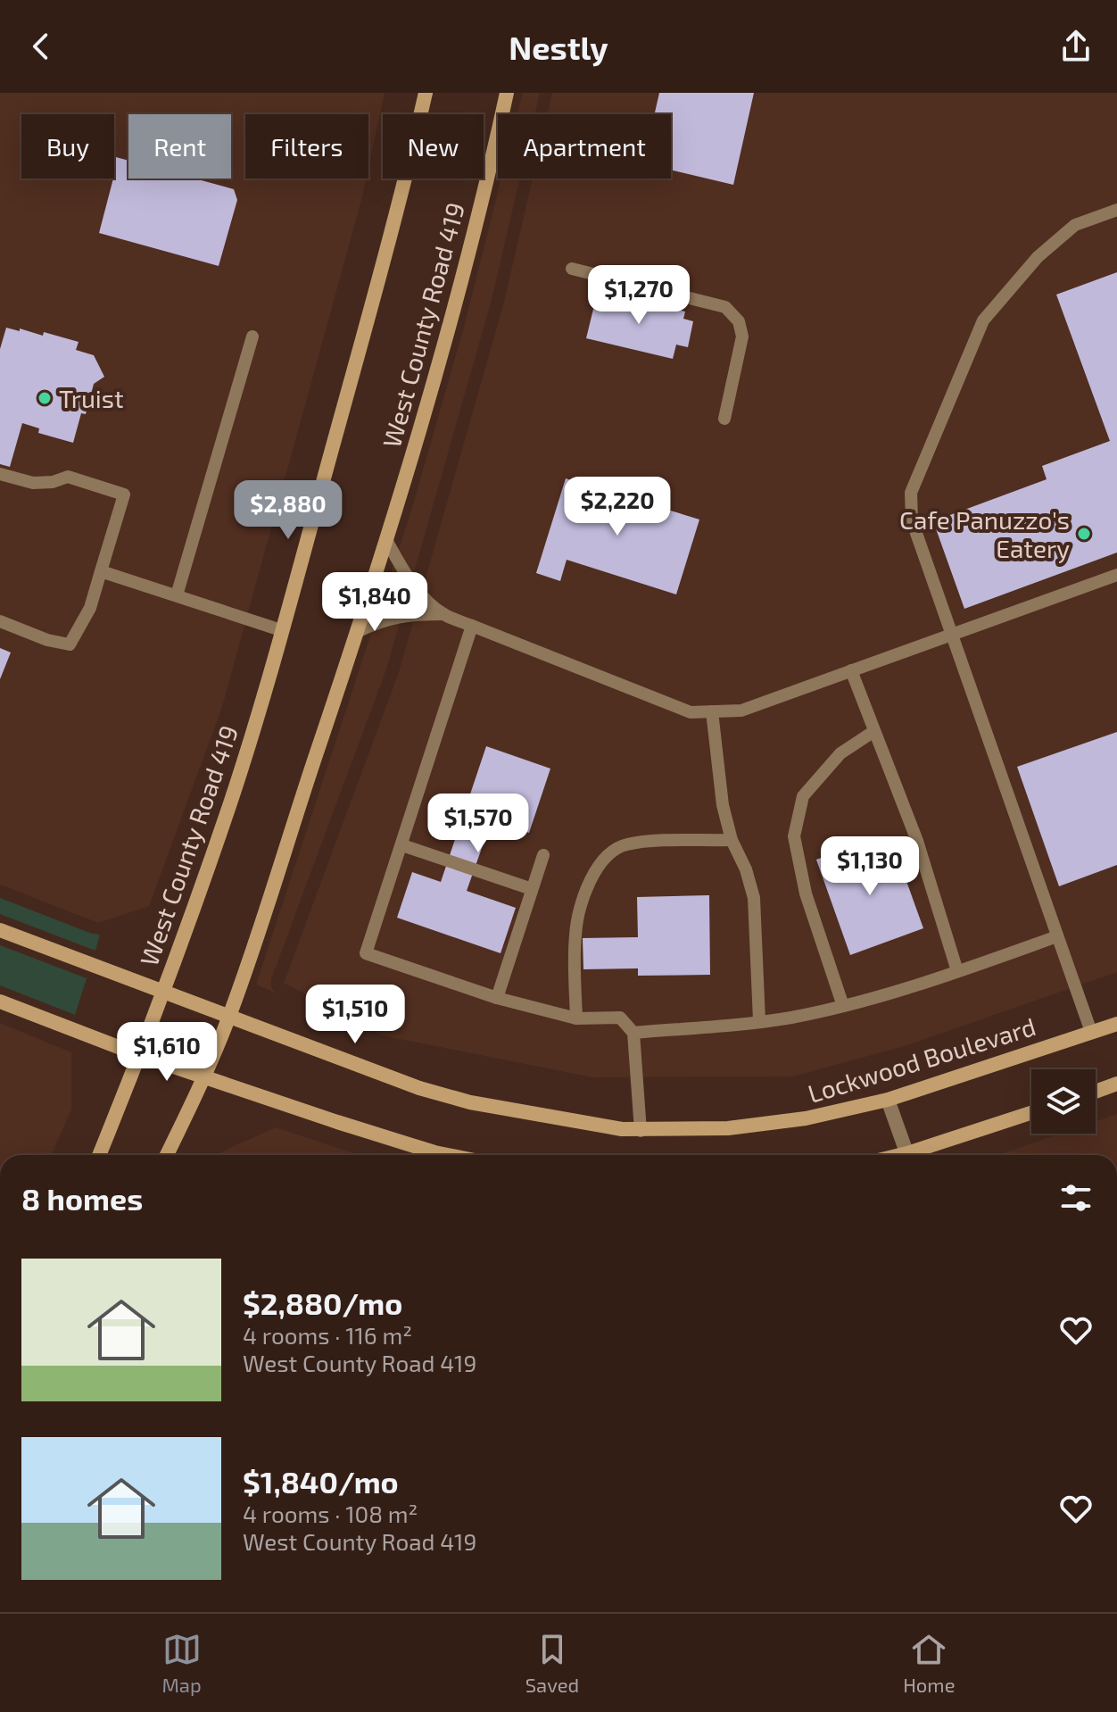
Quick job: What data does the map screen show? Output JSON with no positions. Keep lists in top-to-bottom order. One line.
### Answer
{"streets":{"main road":["West County Road 419","Lockwood Boulevard"]},"crossings":[["West County Road 419","Lockwood Boulevard"]],"places":["Truist","Cafe Panuzzo's Eatery"],"page":{"header":"Nestly","chip":["Buy","Rent","Filters","New","Apartment"],"price":["$1,270","$2,220","$2,880","$1,840","$1,570","$1,130","$1,510","$1,610"],"heading":"8 homes","list":[{"name":"$2,880/mo","note":"4 rooms · 116 m² · West County Road 419"},{"name":"$1,840/mo","note":"4 rooms · 108 m² · West County Road 419"}],"tabs":["Map","Saved","Home"]}}
